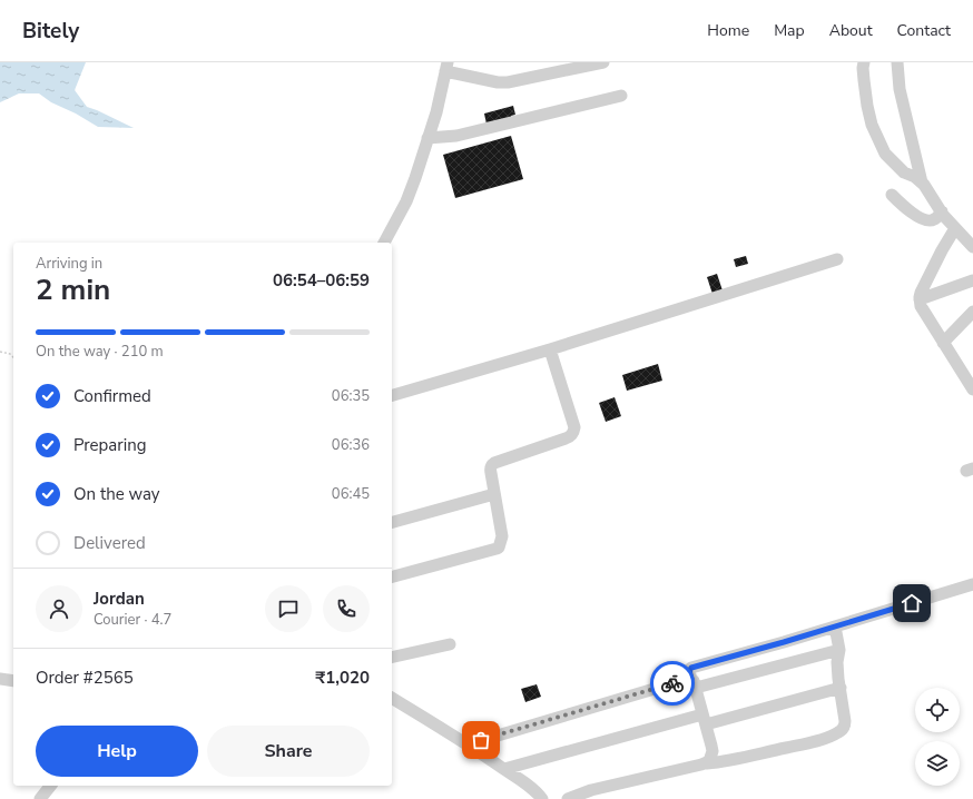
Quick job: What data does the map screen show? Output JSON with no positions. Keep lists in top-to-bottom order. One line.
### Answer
{"page":{"header":"Bitely","nav":["Home","Map","About","Contact"],"heading":["2 min","Arriving in","06:54–06:59"],"panel":["Jordan","Courier · 4.7","Order #2565","₹1,020"],"bar":"On the way · 210 m","list":[["Confirmed","06:35"],["Preparing","06:36"],["On the way","06:45"],"Delivered"],"buttons":["Help","Share"]}}
